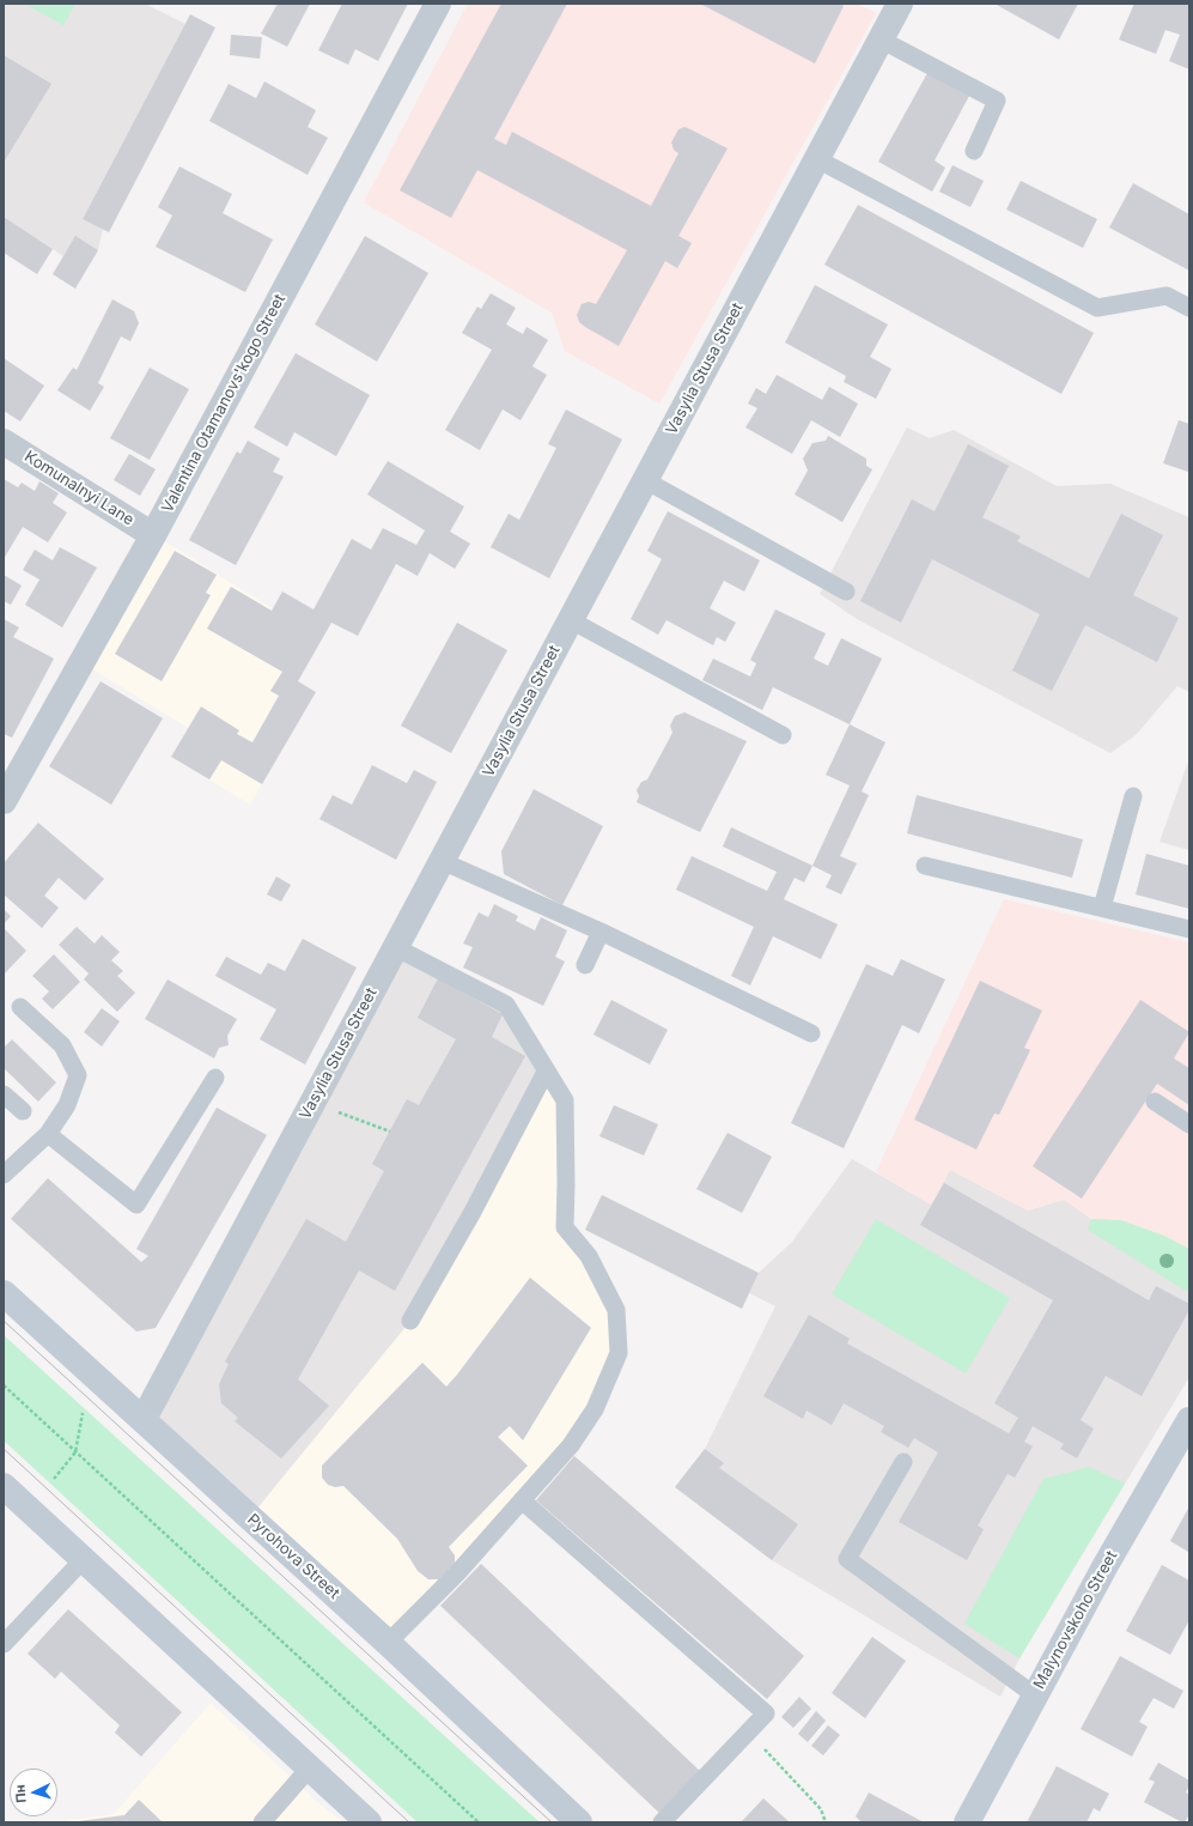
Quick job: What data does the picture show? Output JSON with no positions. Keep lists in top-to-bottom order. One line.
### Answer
{"streets":{"main road":["Pyrohova Street","Malynovskoho Street"],"street":["Vasylia Stusa Street","Valentina Otamanovs'kogo Street","Komunalnyi Lane"]},"crossings":[["Vasylia Stusa Street","Pyrohova Street"],["Valentina Otamanovs'kogo Street","Komunalnyi Lane"]],"north":"left"}
